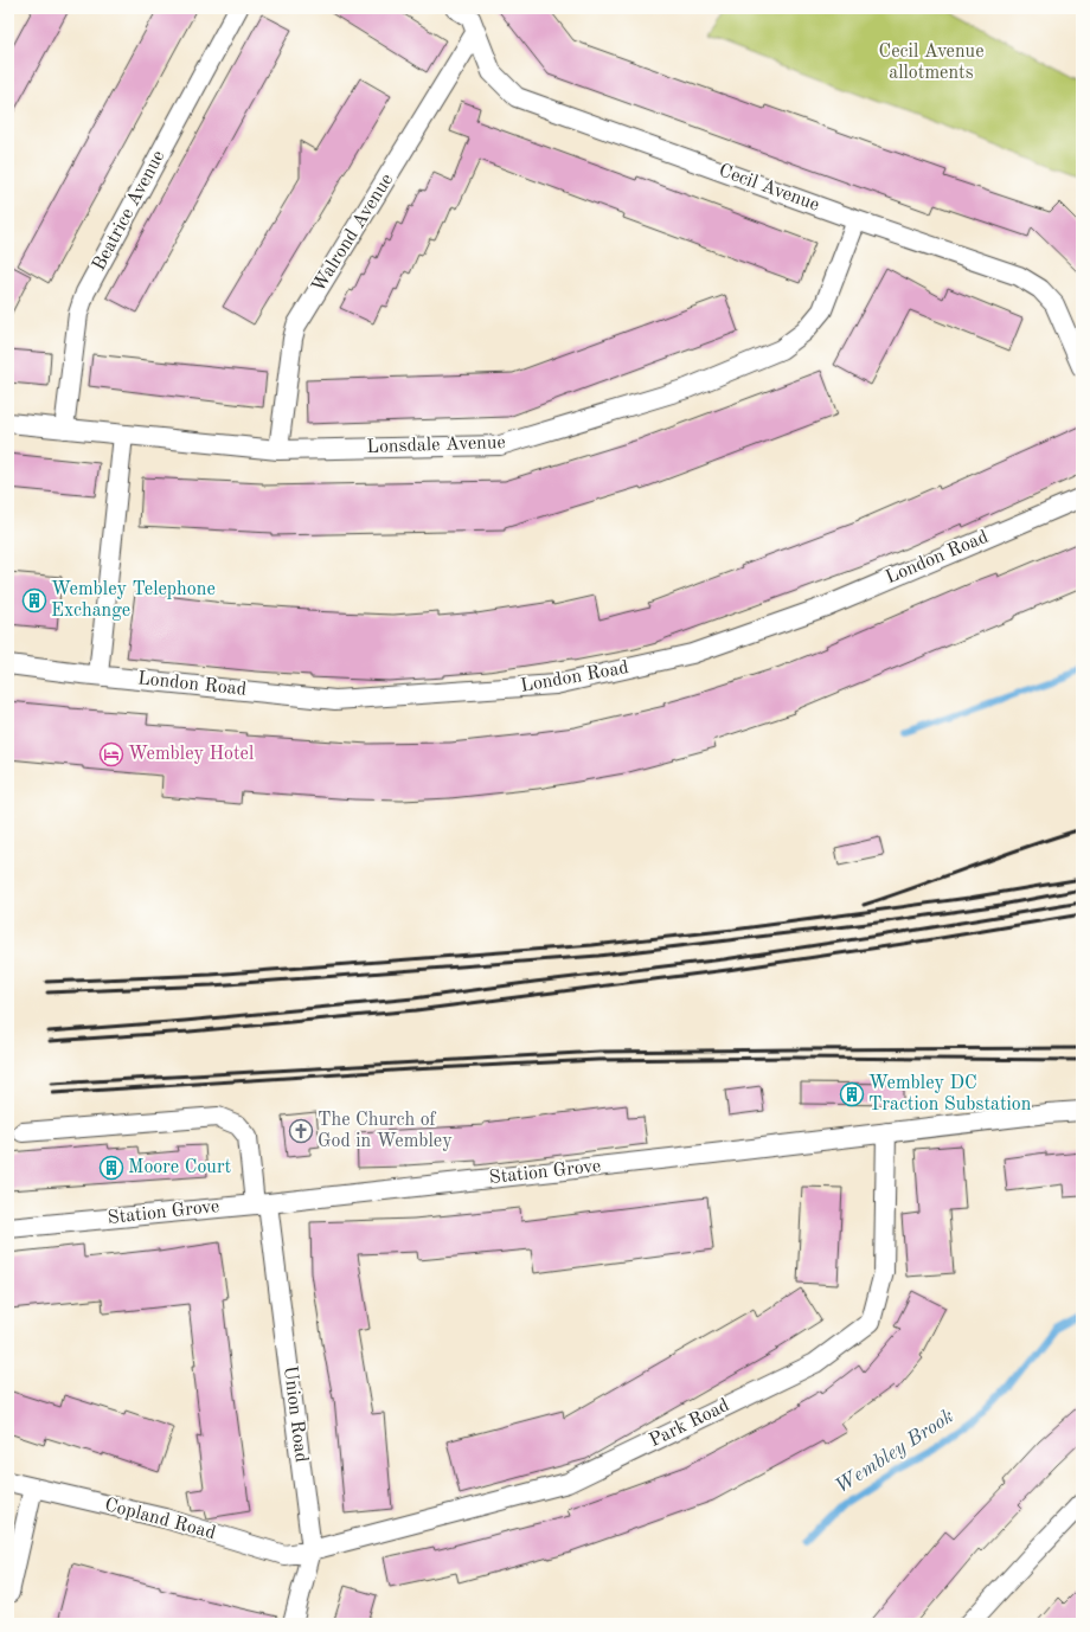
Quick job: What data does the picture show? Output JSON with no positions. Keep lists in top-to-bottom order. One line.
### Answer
{"streets":{"street":["Cecil Avenue","Beatrice Avenue","Walrond Avenue","Lonsdale Avenue","London Road","Station Grove","Union Road","Park Road","Copland Road"]},"crossings":[["Cecil Avenue","Walrond Avenue"],["Cecil Avenue","Lonsdale Avenue"],["Beatrice Avenue","Lonsdale Avenue"],["Walrond Avenue","Lonsdale Avenue"],["Station Grove","Union Road"],["Station Grove","Park Road"],["Union Road","Park Road"],["Union Road","Copland Road"],["Park Road","Copland Road"]],"water":["Wembley Brook"],"parks":["Cecil Avenue allotments"],"places":{"building":["Wembley Telephone Exchange","Wembley DC Traction Substation","Moore Court"],"hotel":["Wembley Hotel"],"church":["The Church of God in Wembley"]}}
